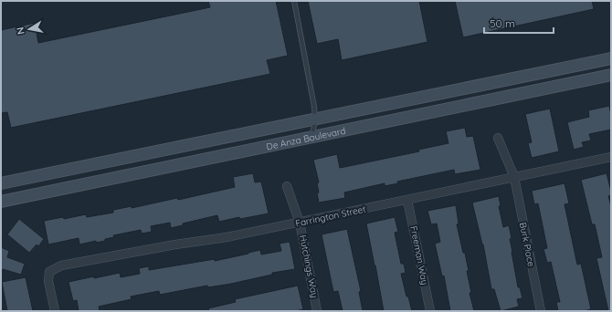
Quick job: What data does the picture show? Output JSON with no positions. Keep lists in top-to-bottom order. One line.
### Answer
{"streets":{"street":["De Anza Boulevard","Farrington Street","Burk Place","Freeman Way","Hutchings Way"]},"crossings":[["Farrington Street","Burk Place"],["Farrington Street","Freeman Way"],["Farrington Street","Hutchings Way"]],"scale_bar":"50 m","north":"left"}
